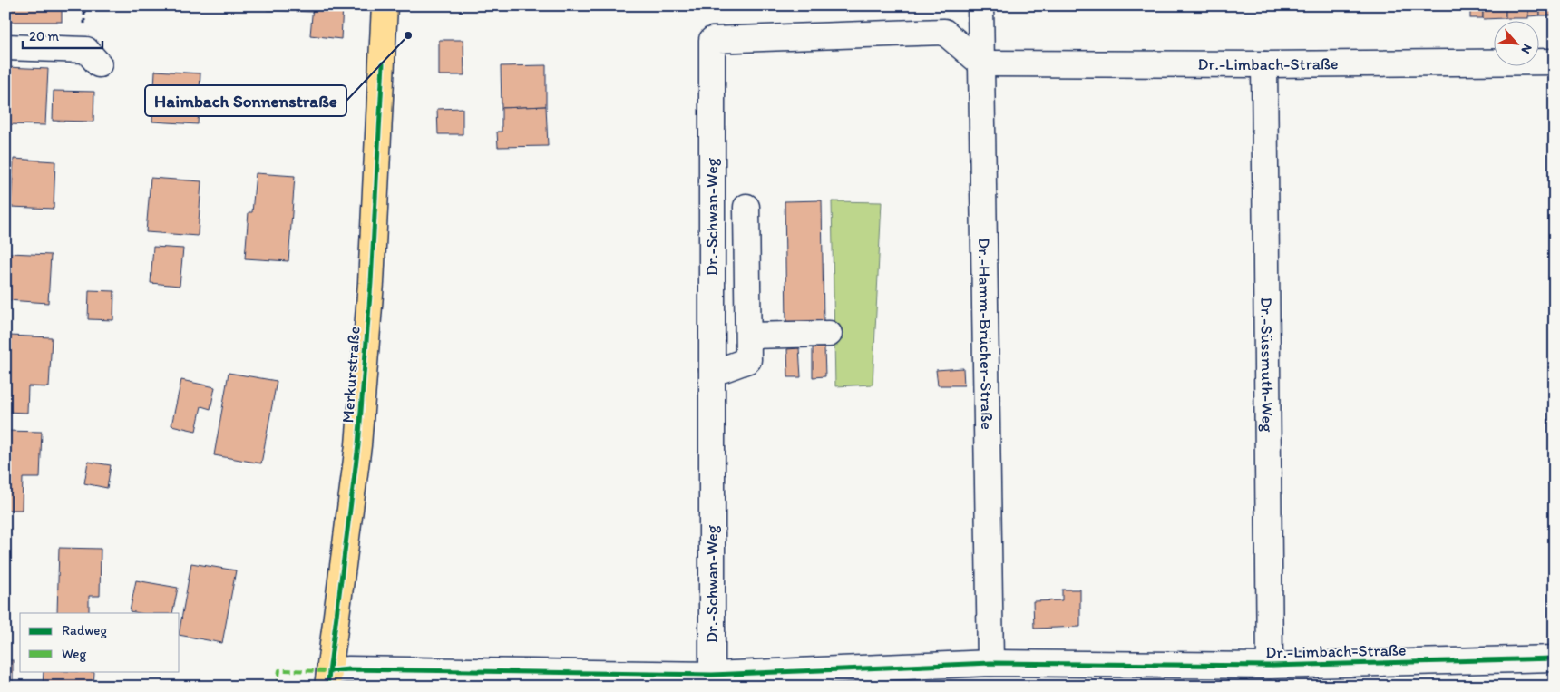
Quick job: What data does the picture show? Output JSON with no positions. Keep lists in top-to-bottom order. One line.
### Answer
{"streets":{"main road":["Merkurstraße"],"street":["Dr.-Limbach-Straße","Dr.-Schwan-Weg","Dr.-Hamm-Brücher-Straße","Dr.-Süssmuth-Weg"]},"crossings":[["Dr.-Limbach-Straße","Dr.-Schwan-Weg"],["Dr.-Limbach-Straße","Dr.-Hamm-Brücher-Straße"],["Dr.-Limbach-Straße","Dr.-Süssmuth-Weg"],["Dr.-Limbach-Straße","Merkurstraße"],["Dr.-Schwan-Weg","Dr.-Hamm-Brücher-Straße"]],"places":["Haimbach Sonnenstraße"],"legend":["Radweg","Weg"],"scale_bar":"20 m","north":"bottom right"}
